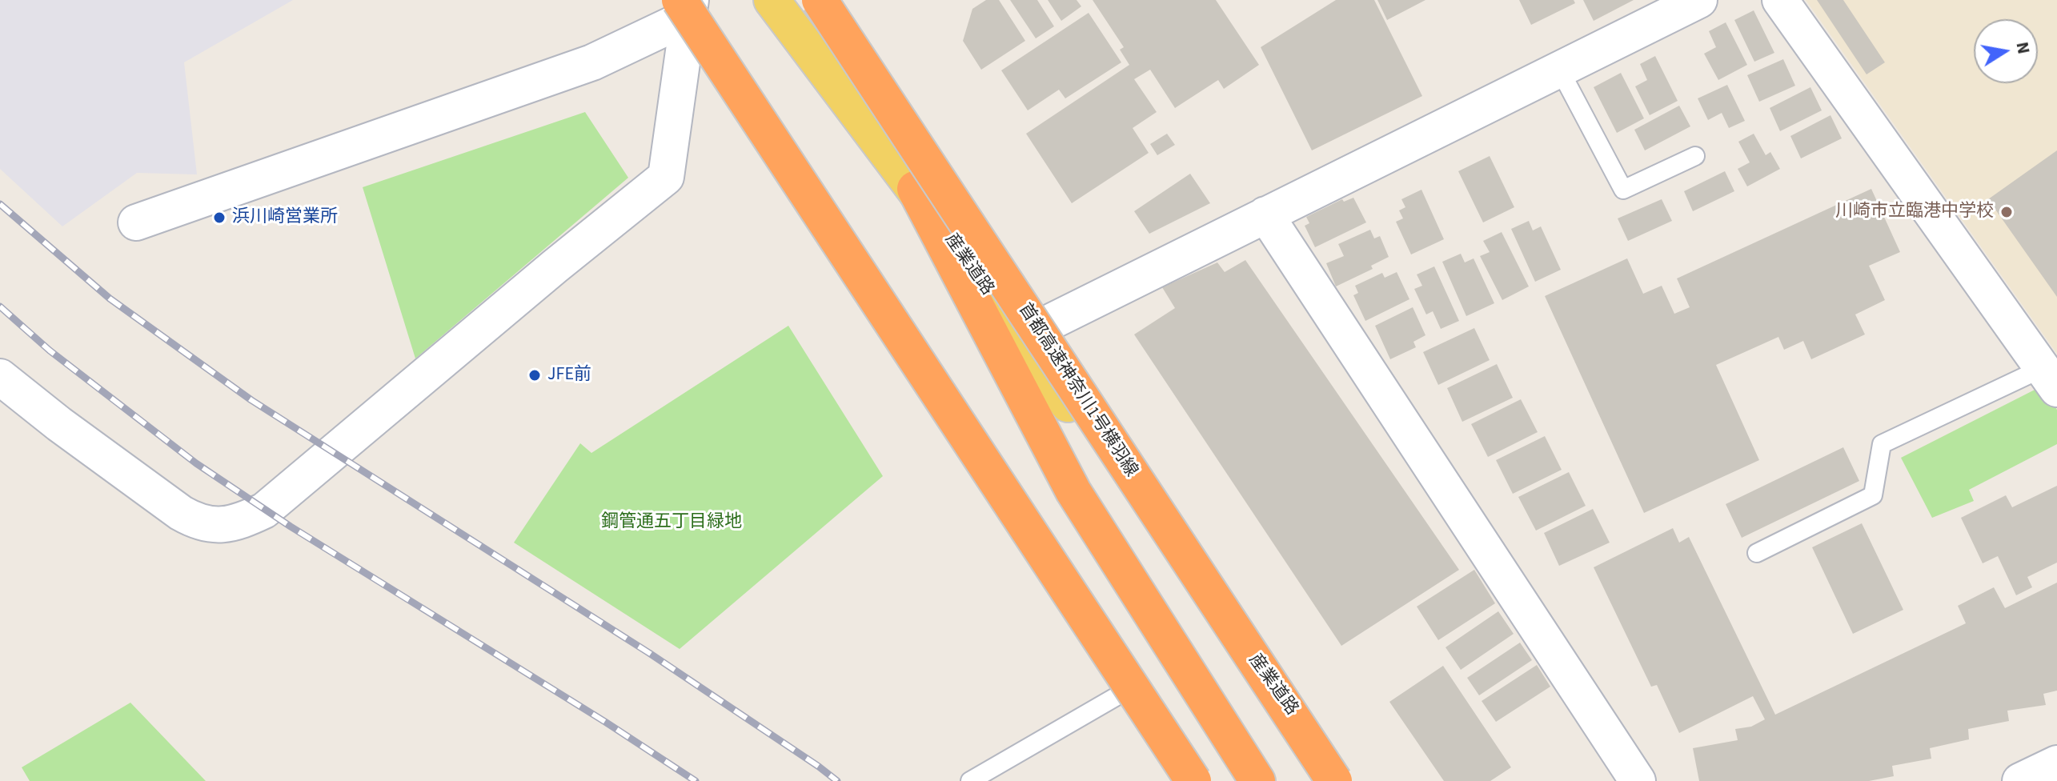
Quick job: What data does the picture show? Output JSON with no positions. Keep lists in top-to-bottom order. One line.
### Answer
{"streets":{"highway":["首都高速神奈川1号横羽線"],"main road":["産業道路"]},"parks":["鋼管通五丁目緑地"],"places":["川崎市立臨港中学校","浜川崎営業所","JFE前"],"north":"right"}
